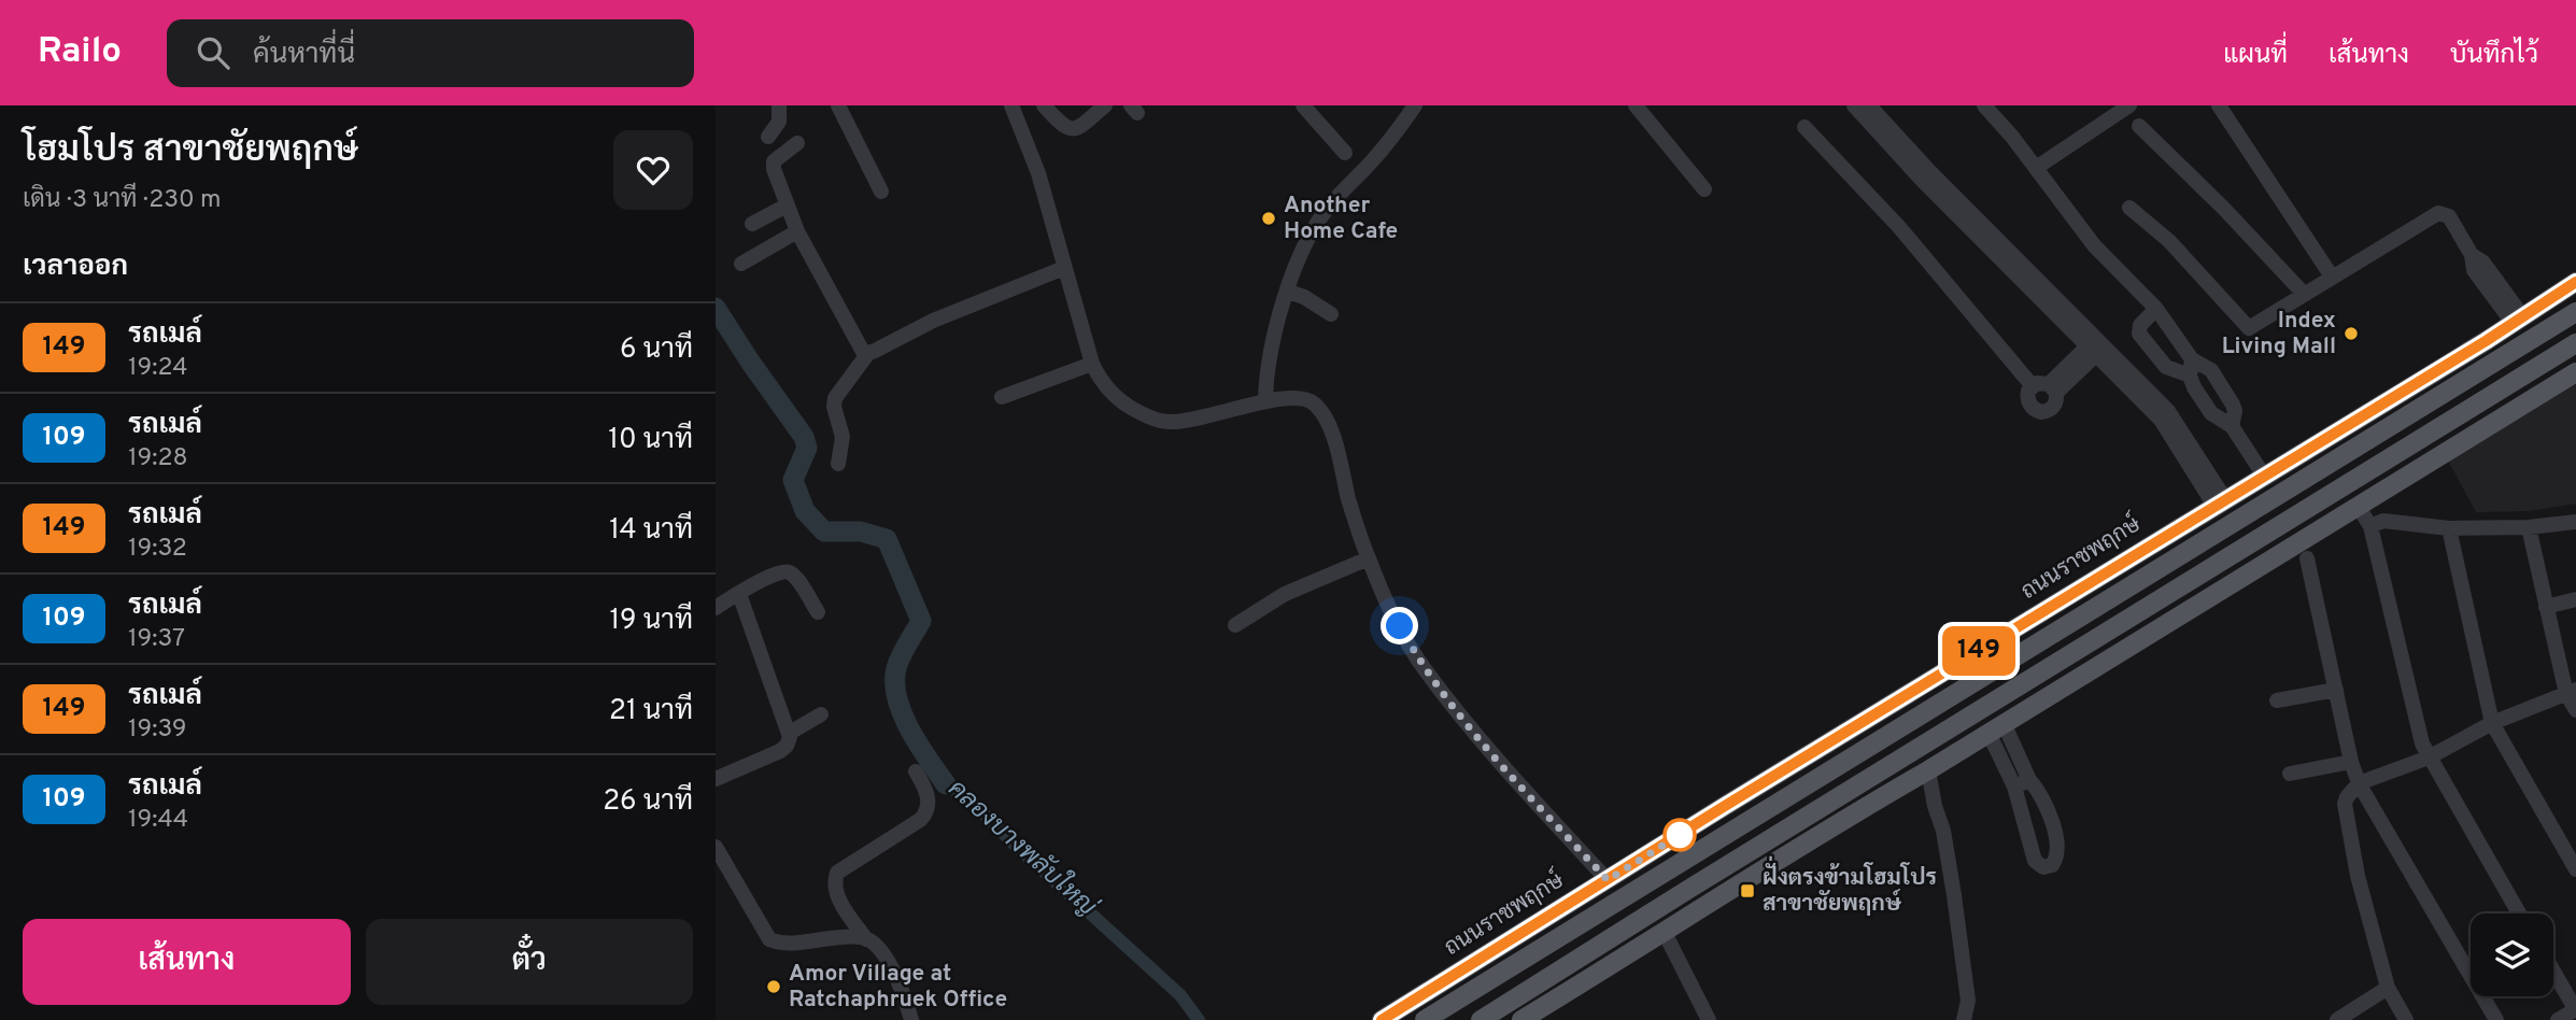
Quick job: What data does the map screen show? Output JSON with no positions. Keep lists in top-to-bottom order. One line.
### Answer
{"streets":{"main road":["ถนนราชพฤกษ์"]},"water":["คลองบางพลับใหญ่"],"places":{"other":["Another Home Cafe","Index Living Mall","Amor Village at Ratchaphruek Office"],"transit":["ฝั่งตรงข้ามโฮมโปร สาขาชัยพฤกษ์"]},"lines":["bus line 149"],"page":{"header":"Railo","search":"ค้นหาที่นี่","nav":["แผนที่","เส้นทาง","บันทึกไว้"],"heading":[["โฮมโปร สาขาชัยพฤกษ์","เดิน · 3 นาที · 230 m"],"เวลาออก"],"on_map":"149","list":[{"mark":"149","name":"รถเมล์","note":"19:24","value":"6 นาที"},{"mark":"109","name":"รถเมล์","note":"19:28","value":"10 นาที"},{"mark":"149","name":"รถเมล์","note":"19:32","value":"14 นาที"},{"mark":"109","name":"รถเมล์","note":"19:37","value":"19 นาที"},{"mark":"149","name":"รถเมล์","note":"19:39","value":"21 นาที"},{"mark":"109","name":"รถเมล์","note":"19:44","value":"26 นาที"}],"buttons":["เส้นทาง","ตั๋ว"]}}
